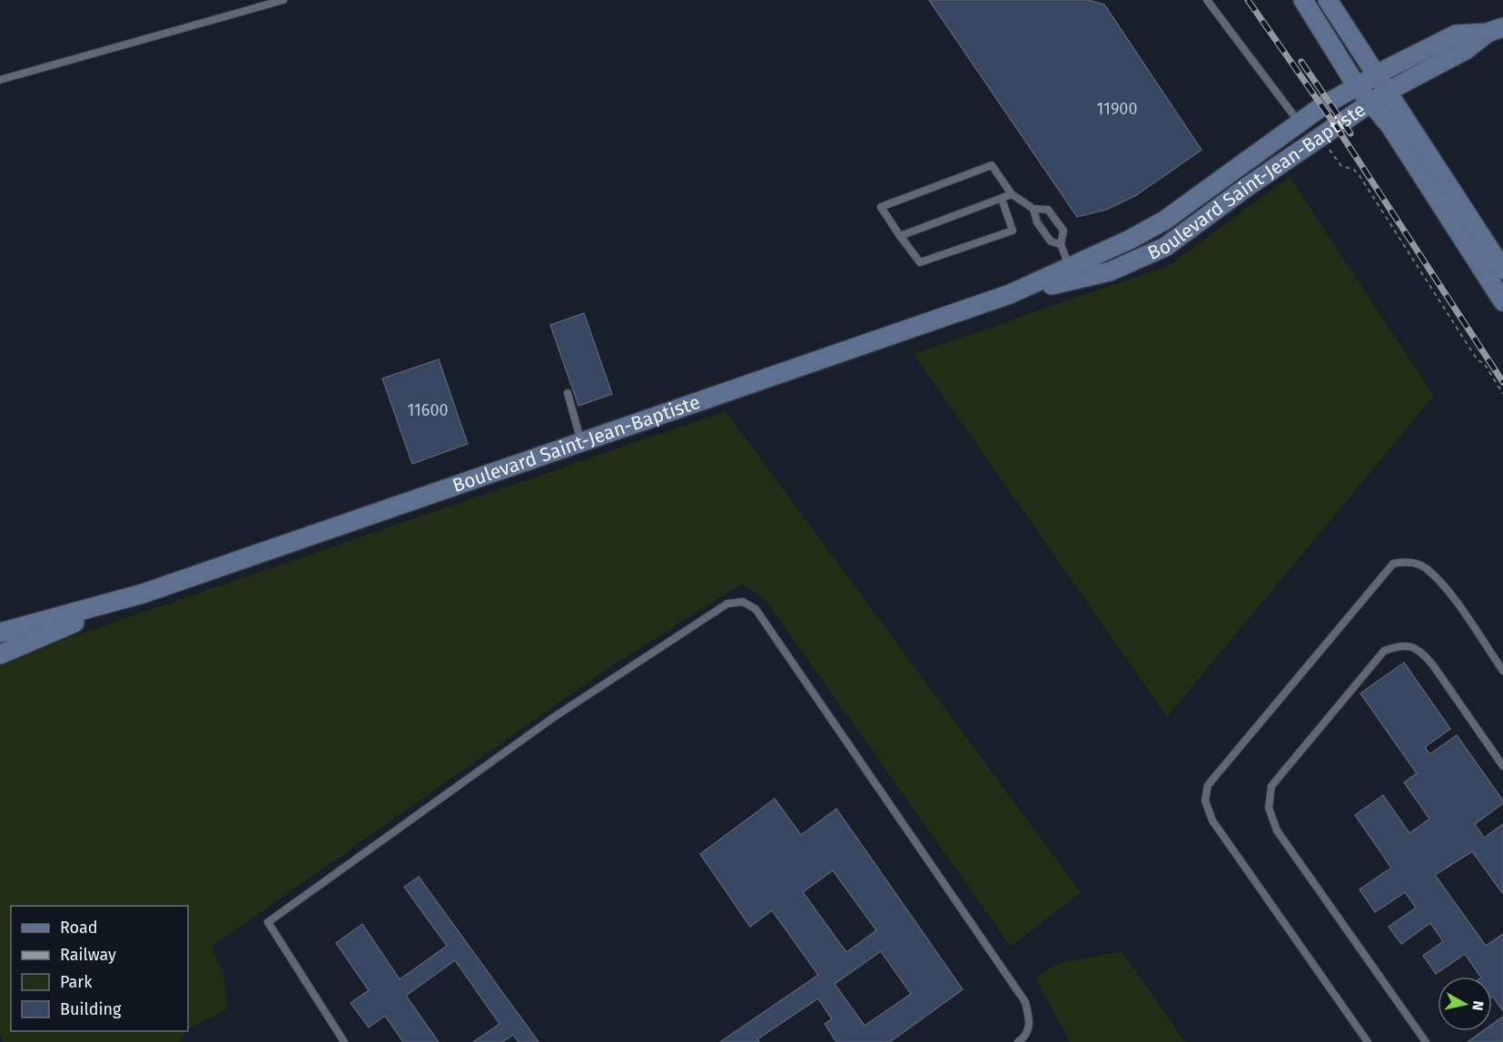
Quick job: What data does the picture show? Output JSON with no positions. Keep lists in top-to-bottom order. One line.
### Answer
{"streets":{"main road":["Boulevard Saint-Jean-Baptiste"]},"house_numbers":["11900","11600"],"legend":["Road","Railway","Park","Building"],"north":"right"}
